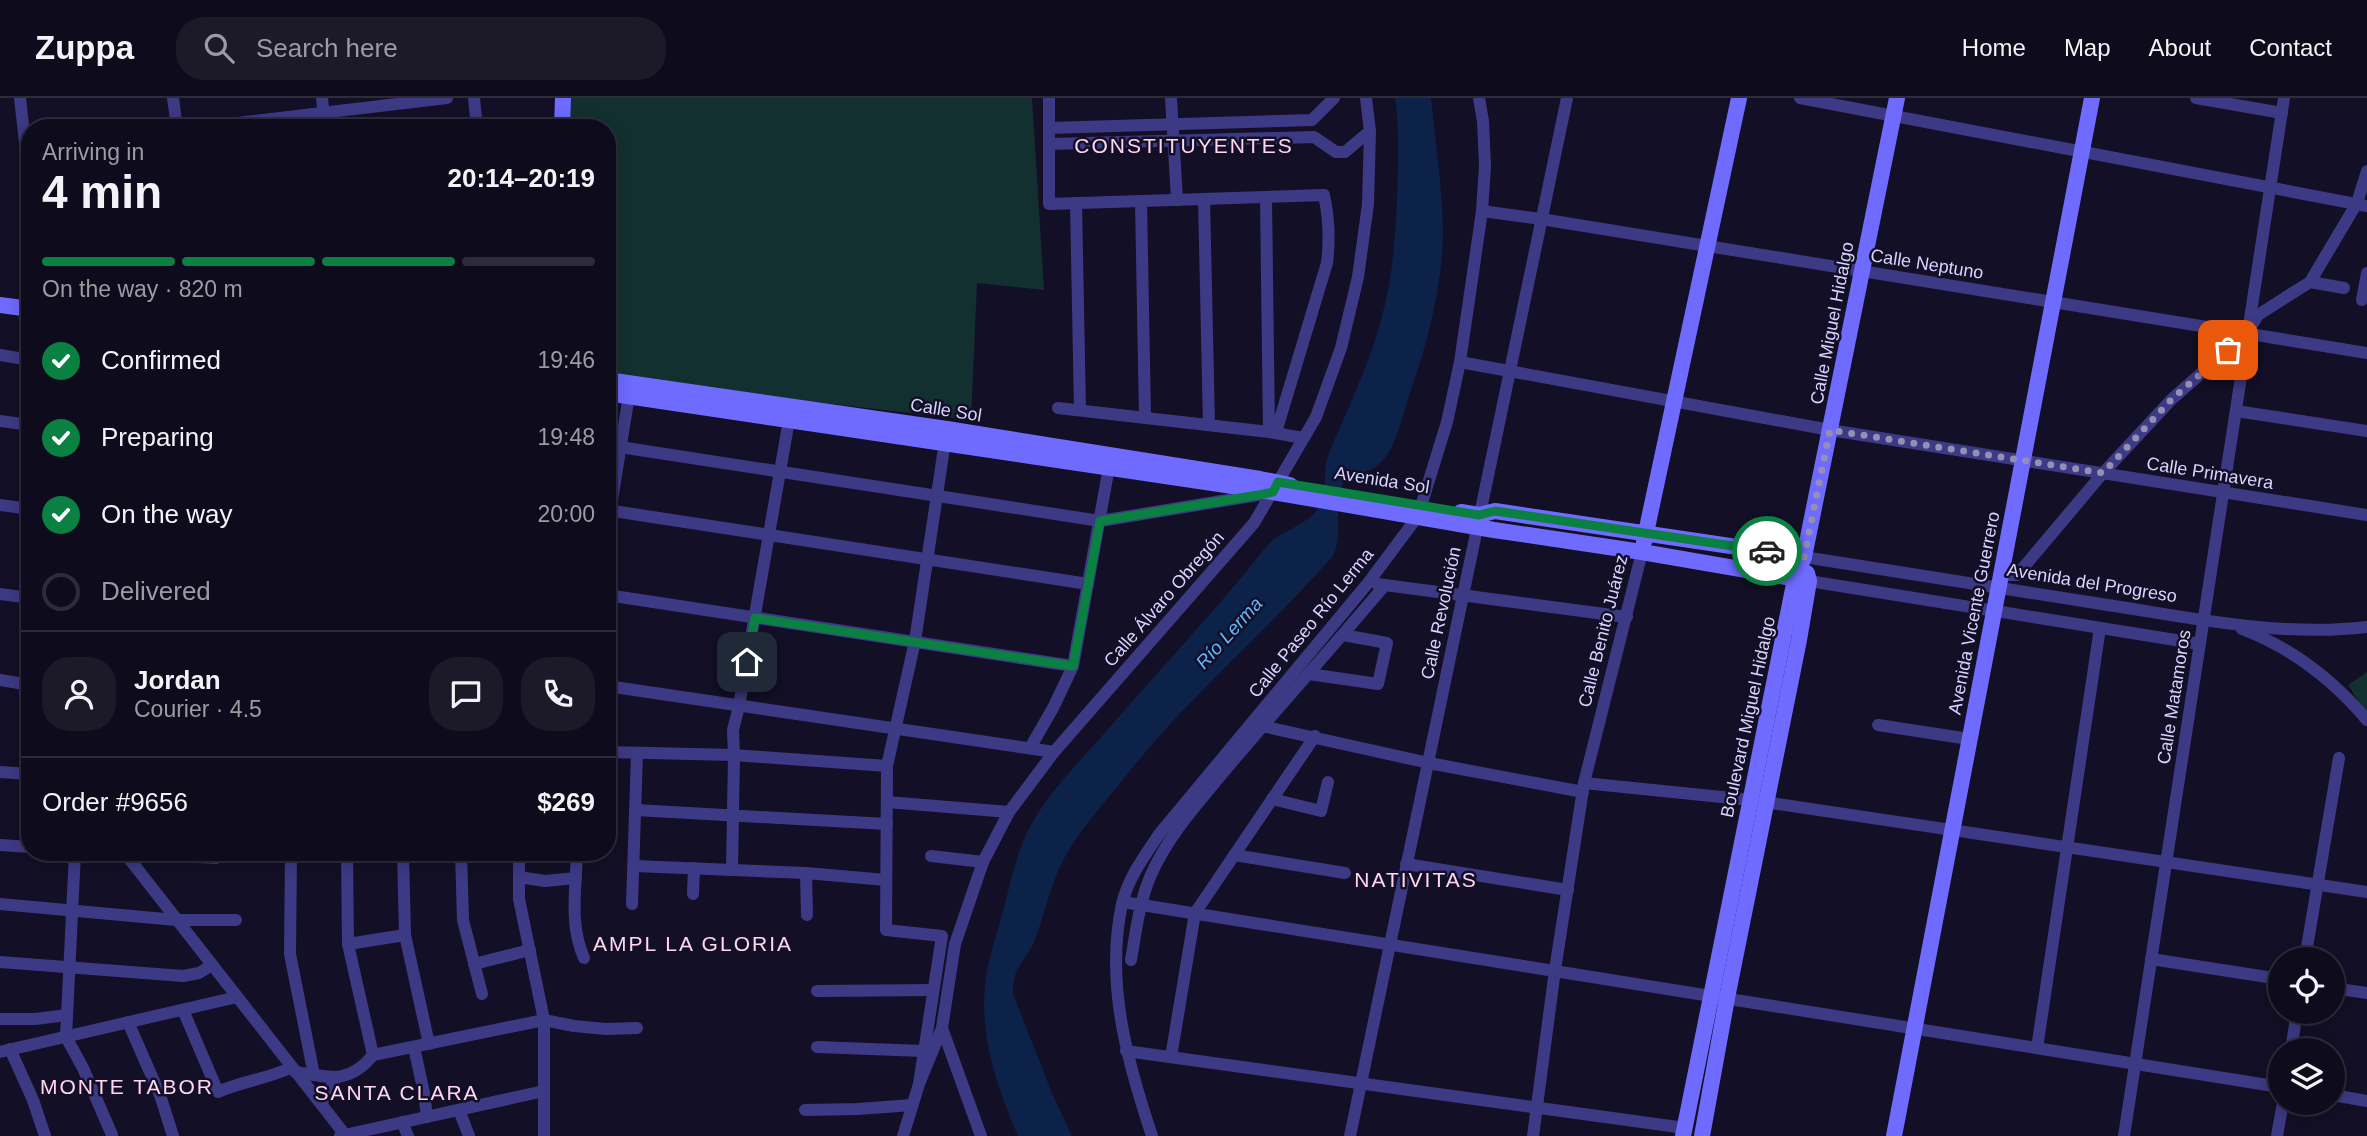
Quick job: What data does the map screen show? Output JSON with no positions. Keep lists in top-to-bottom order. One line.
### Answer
{"streets":{"street":["Calle Neptuno","Calle Miguel Hidalgo","Calle Sol","Calle Primavera","Avenida Sol","Avenida del Progreso","Calle Álvaro Obregón","Calle Revolución","Avenida Vicente Guerrero","Calle Paseo Río Lerma","Calle Benito Juárez","Calle Matamoros","Boulevard Miguel Hidalgo"]},"crossings":[["Calle Neptuno","Calle Miguel Hidalgo"],["Calle Neptuno","Calle Revolución"],["Calle Neptuno","Avenida Vicente Guerrero"],["Calle Neptuno","Calle Paseo Río Lerma"],["Calle Neptuno","Calle Benito Juárez"],["Calle Neptuno","Calle Matamoros"],["Calle Miguel Hidalgo","Calle Primavera"],["Calle Miguel Hidalgo","Avenida del Progreso"],["Calle Miguel Hidalgo","Boulevard Miguel Hidalgo"],["Calle Sol","Avenida Sol"],["Calle Sol","Calle Álvaro Obregón"],["Calle Primavera","Calle Revolución"],["Calle Primavera","Avenida Vicente Guerrero"],["Calle Primavera","Calle Paseo Río Lerma"],["Calle Primavera","Calle Benito Juárez"],["Calle Primavera","Calle Matamoros"],["Avenida Sol","Avenida del Progreso"],["Avenida Sol","Calle Álvaro Obregón"],["Avenida Sol","Calle Revolución"],["Avenida Sol","Calle Paseo Río Lerma"],["Avenida del Progreso","Calle Revolución"],["Avenida del Progreso","Avenida Vicente Guerrero"],["Avenida del Progreso","Calle Benito Juárez"],["Avenida del Progreso","Calle Matamoros"],["Avenida del Progreso","Boulevard Miguel Hidalgo"]],"districts":["CONSTITUYENTES","NATIVITAS","AMPL LA GLORIA","MONTE TABOR","SANTA CLARA"],"water":["Río Lerma"],"page":{"header":"Zuppa","search":"Search here","nav":["Home","Map","About","Contact"],"heading":["4 min","Arriving in","20:14–20:19"],"panel":["Jordan","Courier · 4.5","Order #9656","$269"],"bar":"On the way · 820 m","list":[["Confirmed","19:46"],["Preparing","19:48"],["On the way","20:00"],"Delivered"]}}
